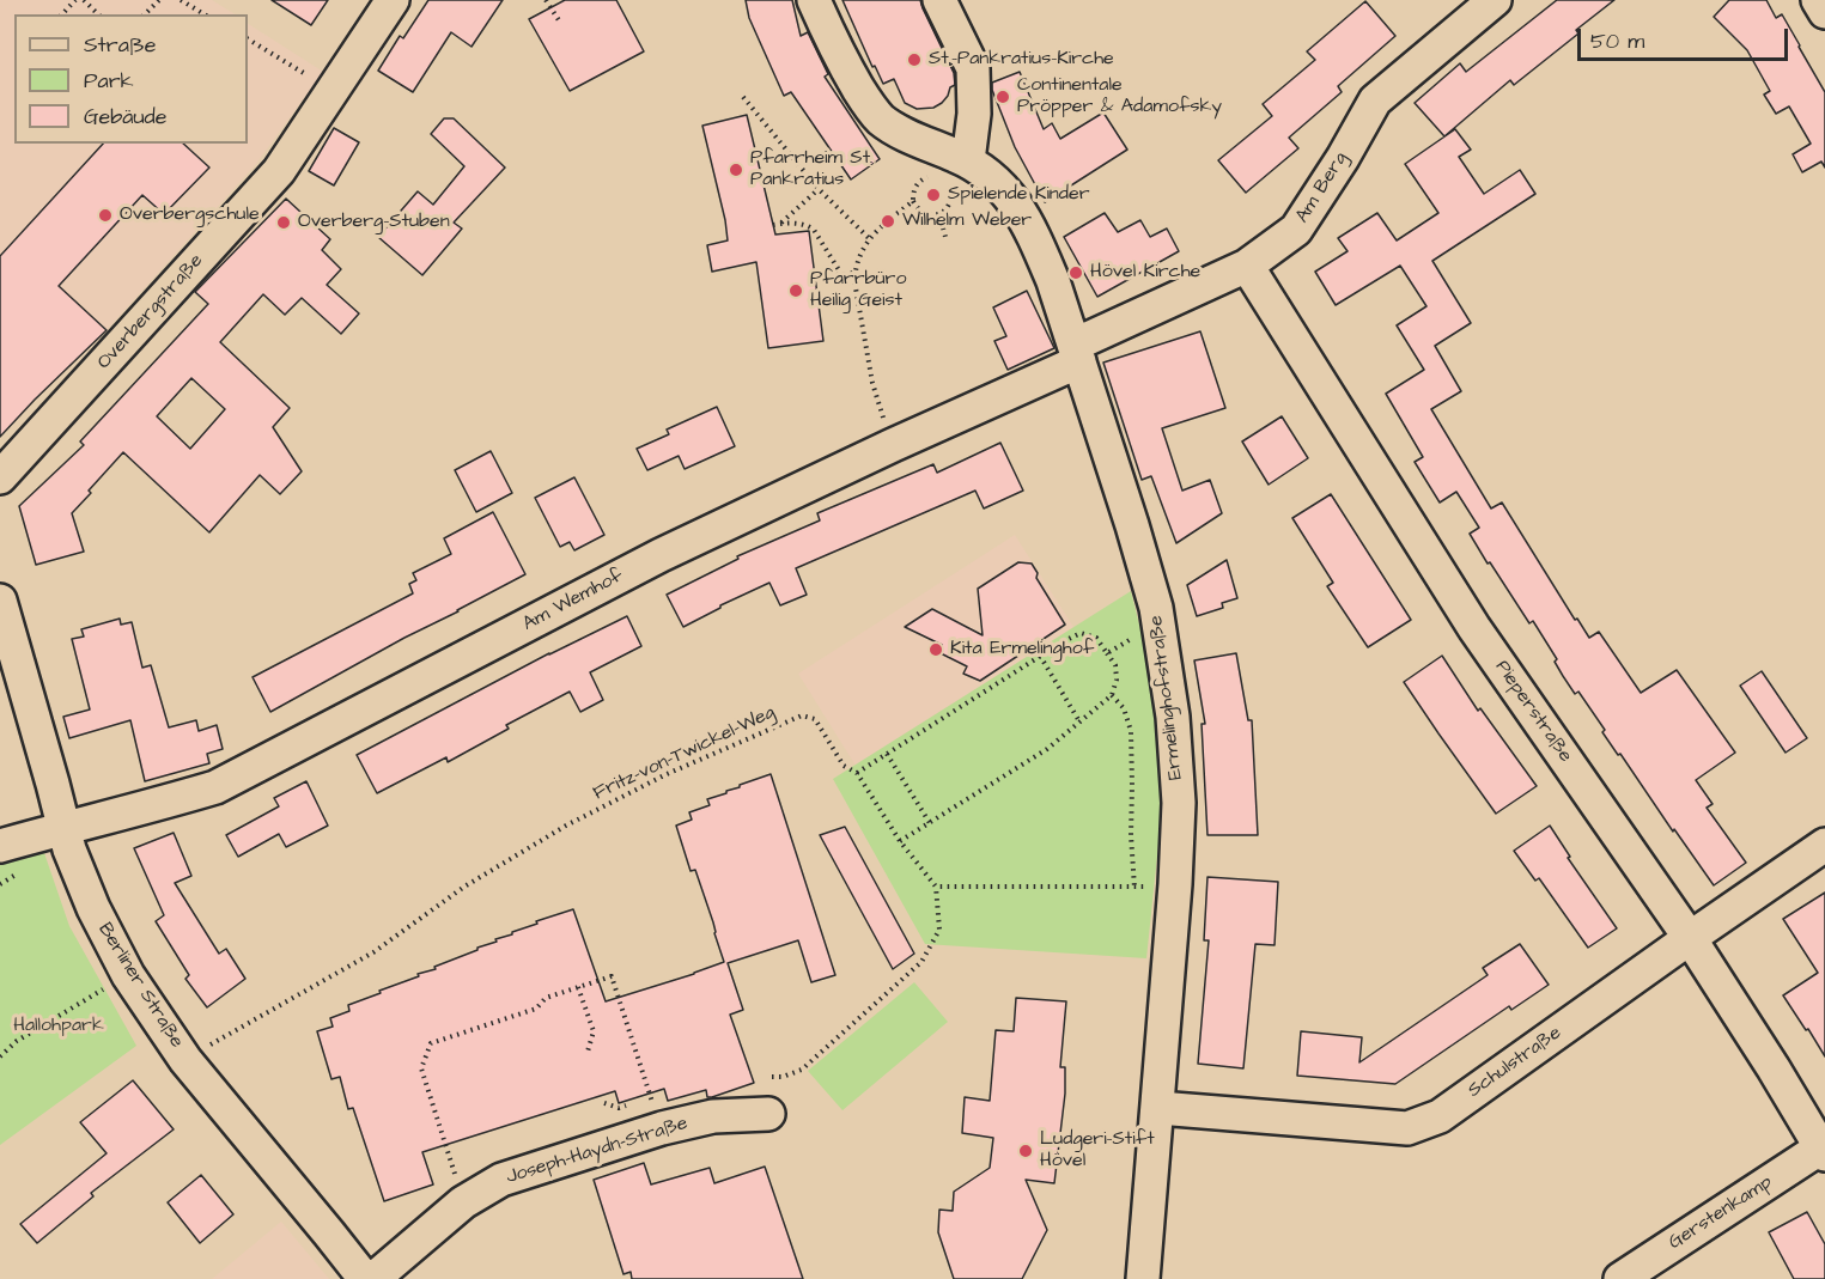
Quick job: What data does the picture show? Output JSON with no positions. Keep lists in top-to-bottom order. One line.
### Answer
{"streets":{"street":["Am Berg","Overbergstraße","Am Wemhof","Ermelinghofstraße","Pieperstraße","Berliner Straße","Schulstraße","Joseph-Haydn-Straße","Gerstenkamp"],"path":["Fritz-von-Twickel-Weg"]},"crossings":[["Am Berg","Am Wemhof"],["Am Berg","Ermelinghofstraße"],["Am Berg","Pieperstraße"],["Am Wemhof","Ermelinghofstraße"],["Am Wemhof","Berliner Straße"],["Ermelinghofstraße","Schulstraße"],["Pieperstraße","Schulstraße"],["Pieperstraße","Gerstenkamp"],["Fritz-von-Twickel-Weg","Berliner Straße"]],"parks":["Hallohpark"],"places":["St.-Pankratius-Kirche","Continentale Pröpper & Adamofsky","Pfarrheim St. Pankratius","Spielende Kinder","Overbergschule","Wilhelm Weber","Overberg-Stuben","Hövel Kirche","Pfarrbüro Heilig Geist","Kita Ermelinghof","Ludgeri-Stift Hövel"],"legend":["Straße","Park","Gebäude"],"scale_bar":"50 m"}
